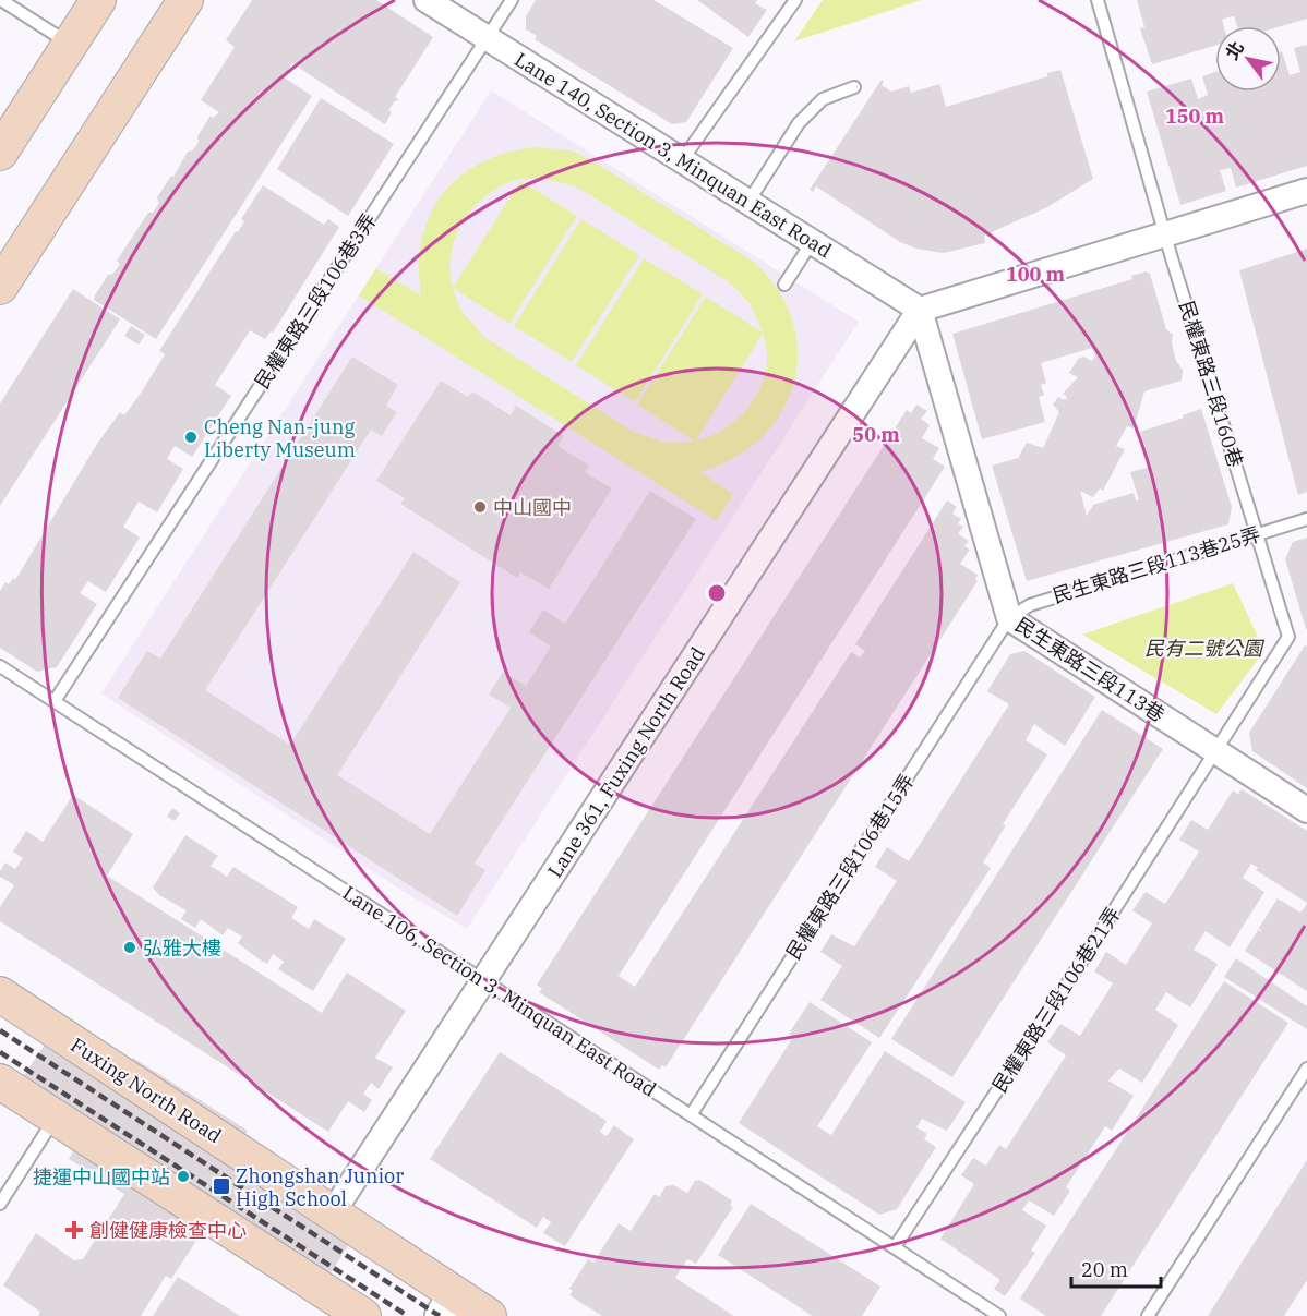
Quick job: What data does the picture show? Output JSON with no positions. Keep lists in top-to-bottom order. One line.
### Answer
{"streets":{"main road":["Fuxing North Road"],"street":["Lane 140, Section 3, Minquan East Road","民生東路三段113巷","Lane 361, Fuxing North Road"],"lane":["民權東路三段106巷3弄","民權東路三段160巷","民生東路三段113巷25弄","民權東路三段106巷15弄","Lane 106, Section 3, Minquan East Road","民權東路三段106巷21弄"]},"crossings":[["Lane 140, Section 3, Minquan East Road","民權東路三段106巷3弄"],["Lane 140, Section 3, Minquan East Road","民生東路三段113巷"],["Lane 140, Section 3, Minquan East Road","Lane 361, Fuxing North Road"],["民權東路三段106巷3弄","Lane 106, Section 3, Minquan East Road"],["民權東路三段160巷","民生東路三段113巷25弄"],["民權東路三段160巷","民生東路三段113巷"],["民權東路三段160巷","民權東路三段106巷21弄"],["民生東路三段113巷25弄","民生東路三段113巷"],["民生東路三段113巷25弄","民權東路三段106巷15弄"],["民生東路三段113巷","Lane 361, Fuxing North Road"],["民生東路三段113巷","民權東路三段106巷15弄"],["民生東路三段113巷","民權東路三段106巷21弄"],["Lane 361, Fuxing North Road","Lane 106, Section 3, Minquan East Road"],["Lane 361, Fuxing North Road","Fuxing North Road"],["民權東路三段106巷15弄","Lane 106, Section 3, Minquan East Road"],["Lane 106, Section 3, Minquan East Road","民權東路三段106巷21弄"]],"parks":["民有二號公園"],"places":{"other":["Cheng Nan-jung Liberty Museum","中山國中","弘雅大樓","捷運中山國中站"],"transit":["Zhongshan Junior High School"],"health":["創健健康檢查中心"]},"scale_bar":"20 m","north":"top left","rings":["150 m","100 m","50 m"]}
